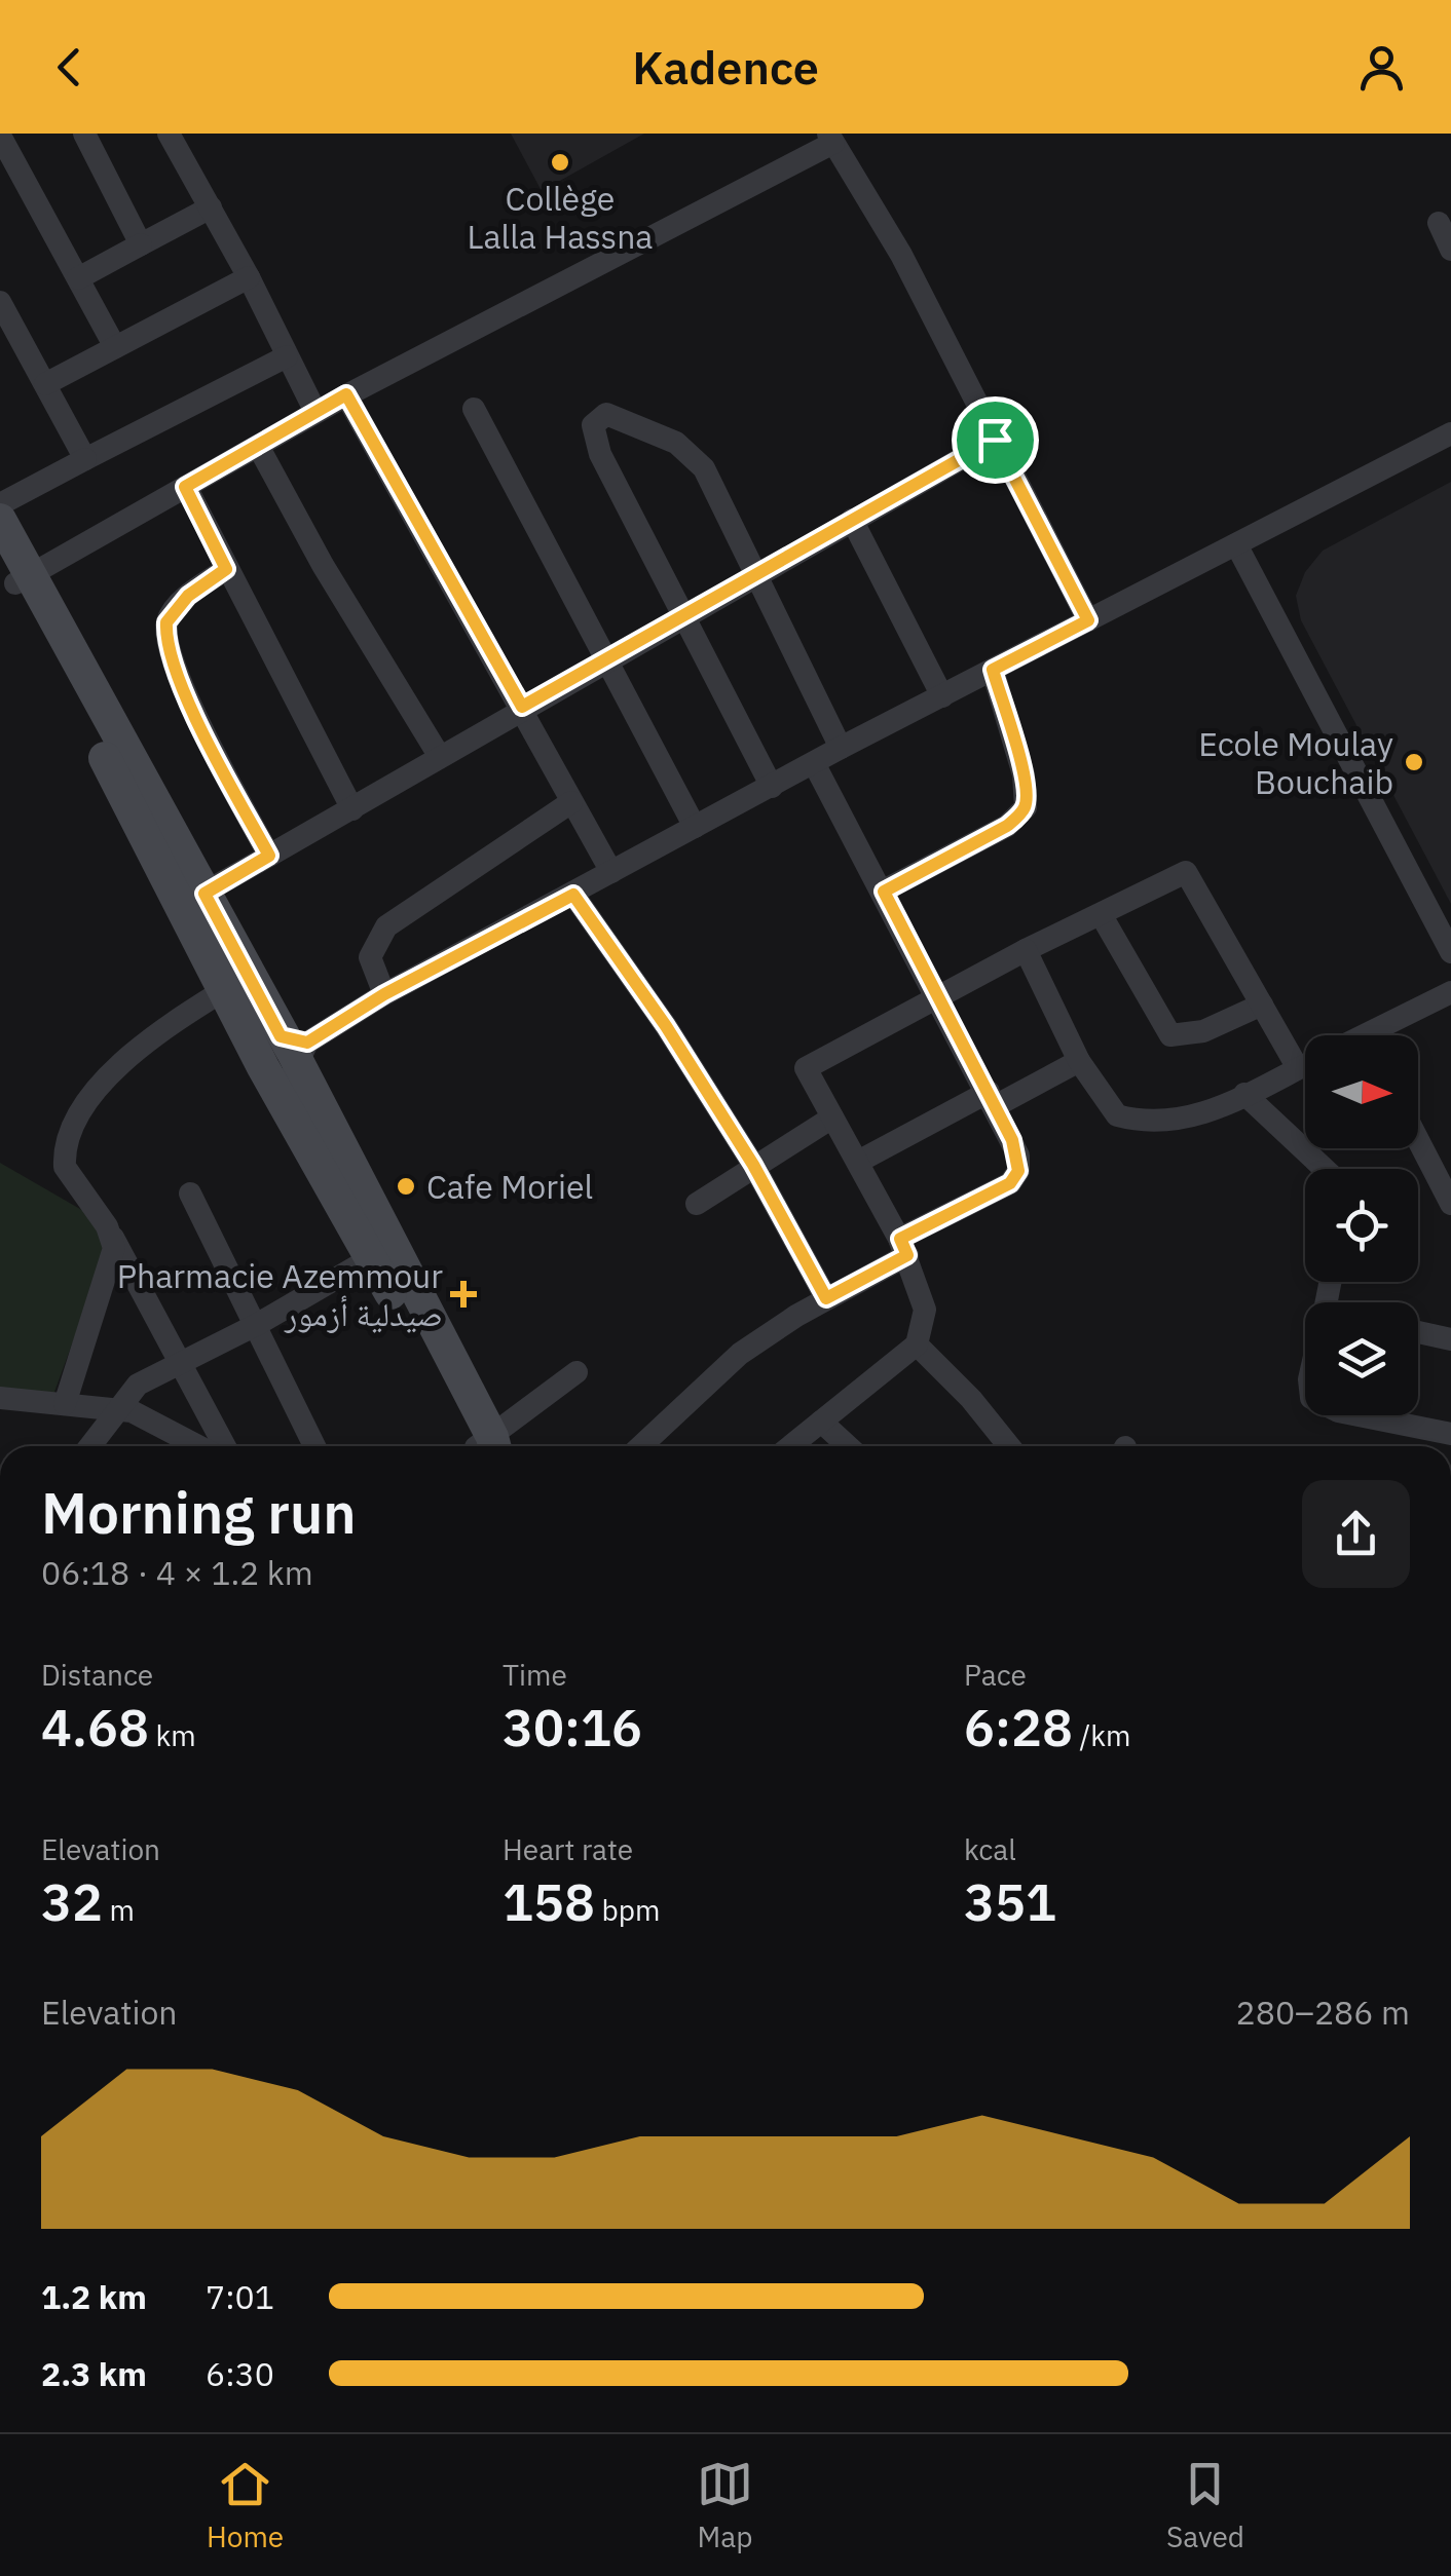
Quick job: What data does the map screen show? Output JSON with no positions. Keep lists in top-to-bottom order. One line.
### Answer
{"places":{"other":["Collège Lalla Hassna","Ecole Moulay Bouchaib","Cafe Moriel"],"health":["Pharmacie Azemmour صيدلية أزمور"]},"north":"right","page":{"header":"Kadence","heading":["Morning run","06:18 · 4 × 1.2 km"],"stats":[["Distance","4.68 km"],["Time","30:16"],["Pace","6:28 /km"],["Elevation","32 m"],["Heart rate","158 bpm"],["kcal","351"]],"chart":["Elevation","280–286 m"],"list":[{"name":"1.2 km","note":"7:01"},{"name":"2.3 km","note":"6:30"}],"tabs":["Home","Map","Saved"]}}
